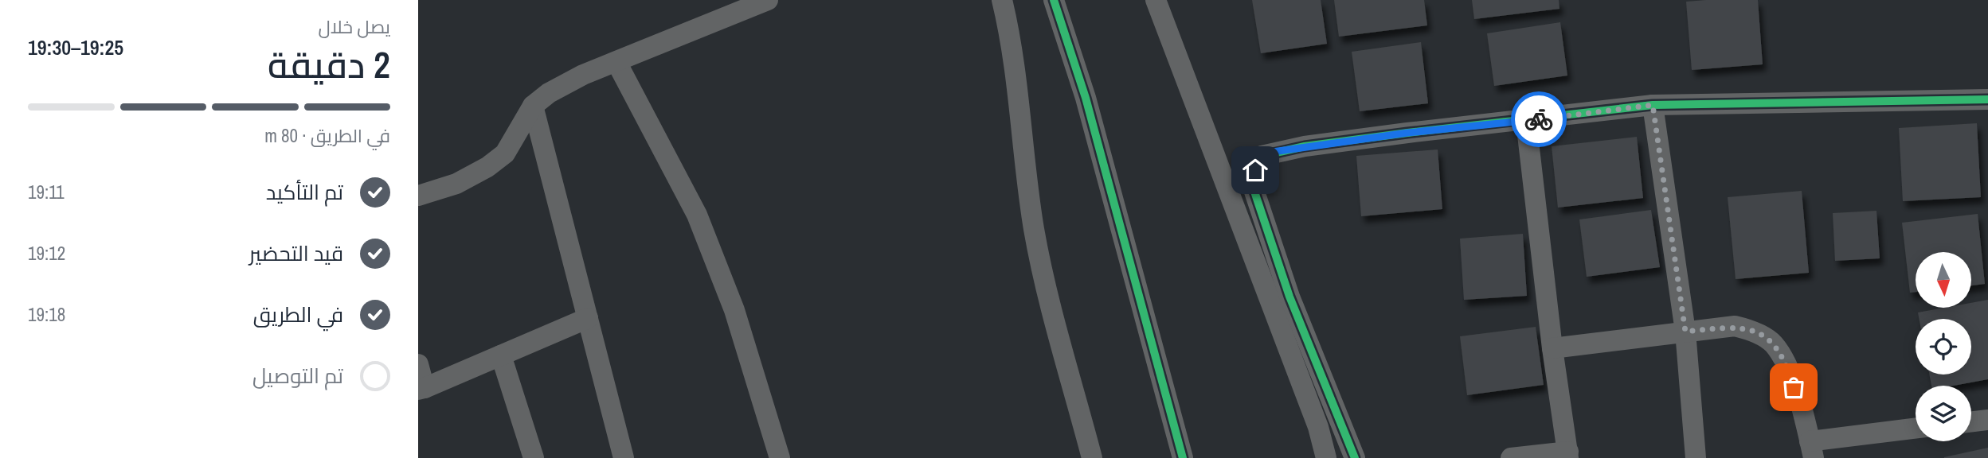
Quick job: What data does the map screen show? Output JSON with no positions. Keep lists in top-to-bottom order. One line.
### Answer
{"north":"bottom","page":{"heading":["2 دقيقة","يصل خلال","19:25–19:30"],"bar":"في الطريق · 80 m","list":[["تم التأكيد","19:11"],["قيد التحضير","19:12"],["في الطريق","19:18"],"تم التوصيل"]}}
